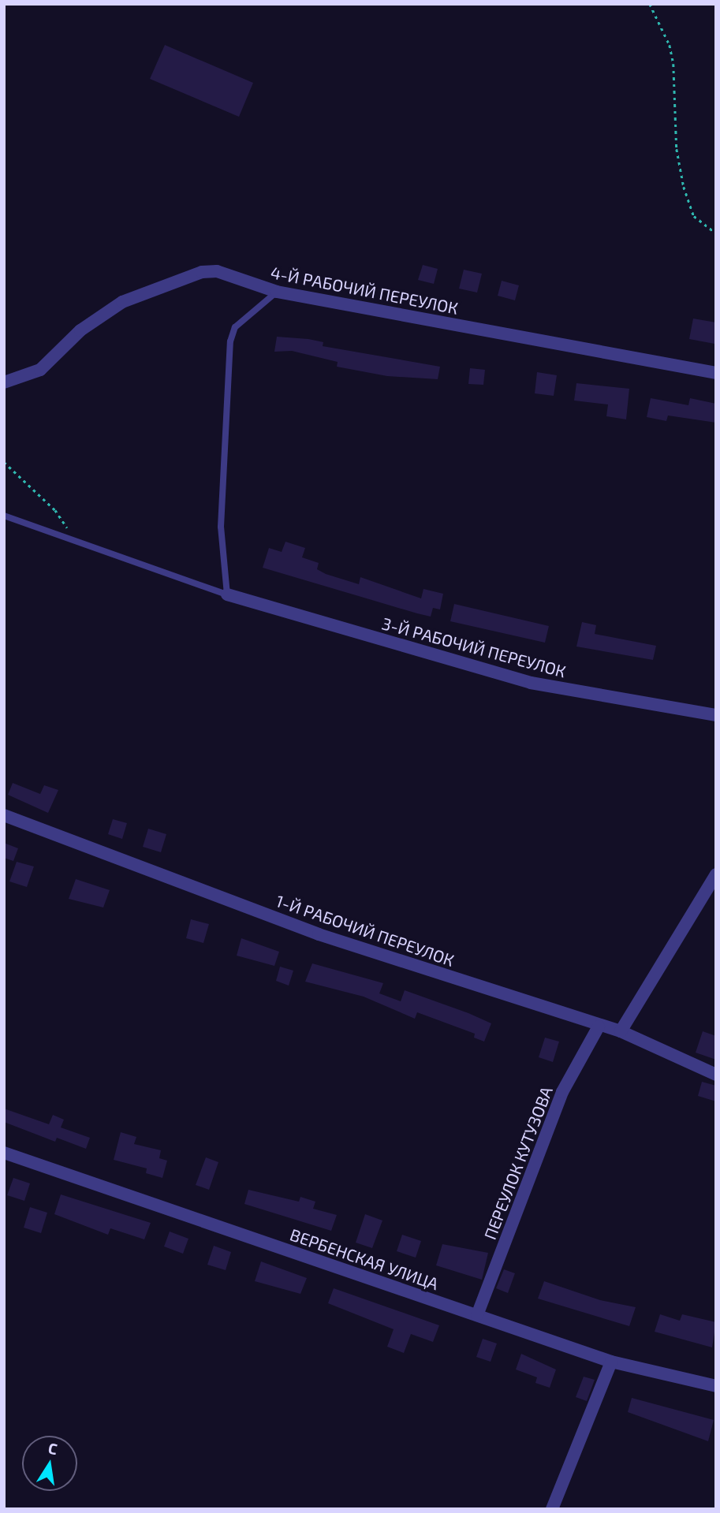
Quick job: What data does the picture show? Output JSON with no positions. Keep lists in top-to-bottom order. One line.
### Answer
{"streets":{"street":["4-Й РАБОЧИЙ ПЕРЕУЛОК","3-Й РАБОЧИЙ ПЕРЕУЛОК","1-Й РАБОЧИЙ ПЕРЕУЛОК","ПЕРЕУЛОК КУТУЗОВА","ВЕРБЕНСКАЯ УЛИЦА"]},"crossings":[["1-Й РАБОЧИЙ ПЕРЕУЛОК","ПЕРЕУЛОК КУТУЗОВА"],["ПЕРЕУЛОК КУТУЗОВА","ВЕРБЕНСКАЯ УЛИЦА"]],"north":"top"}
